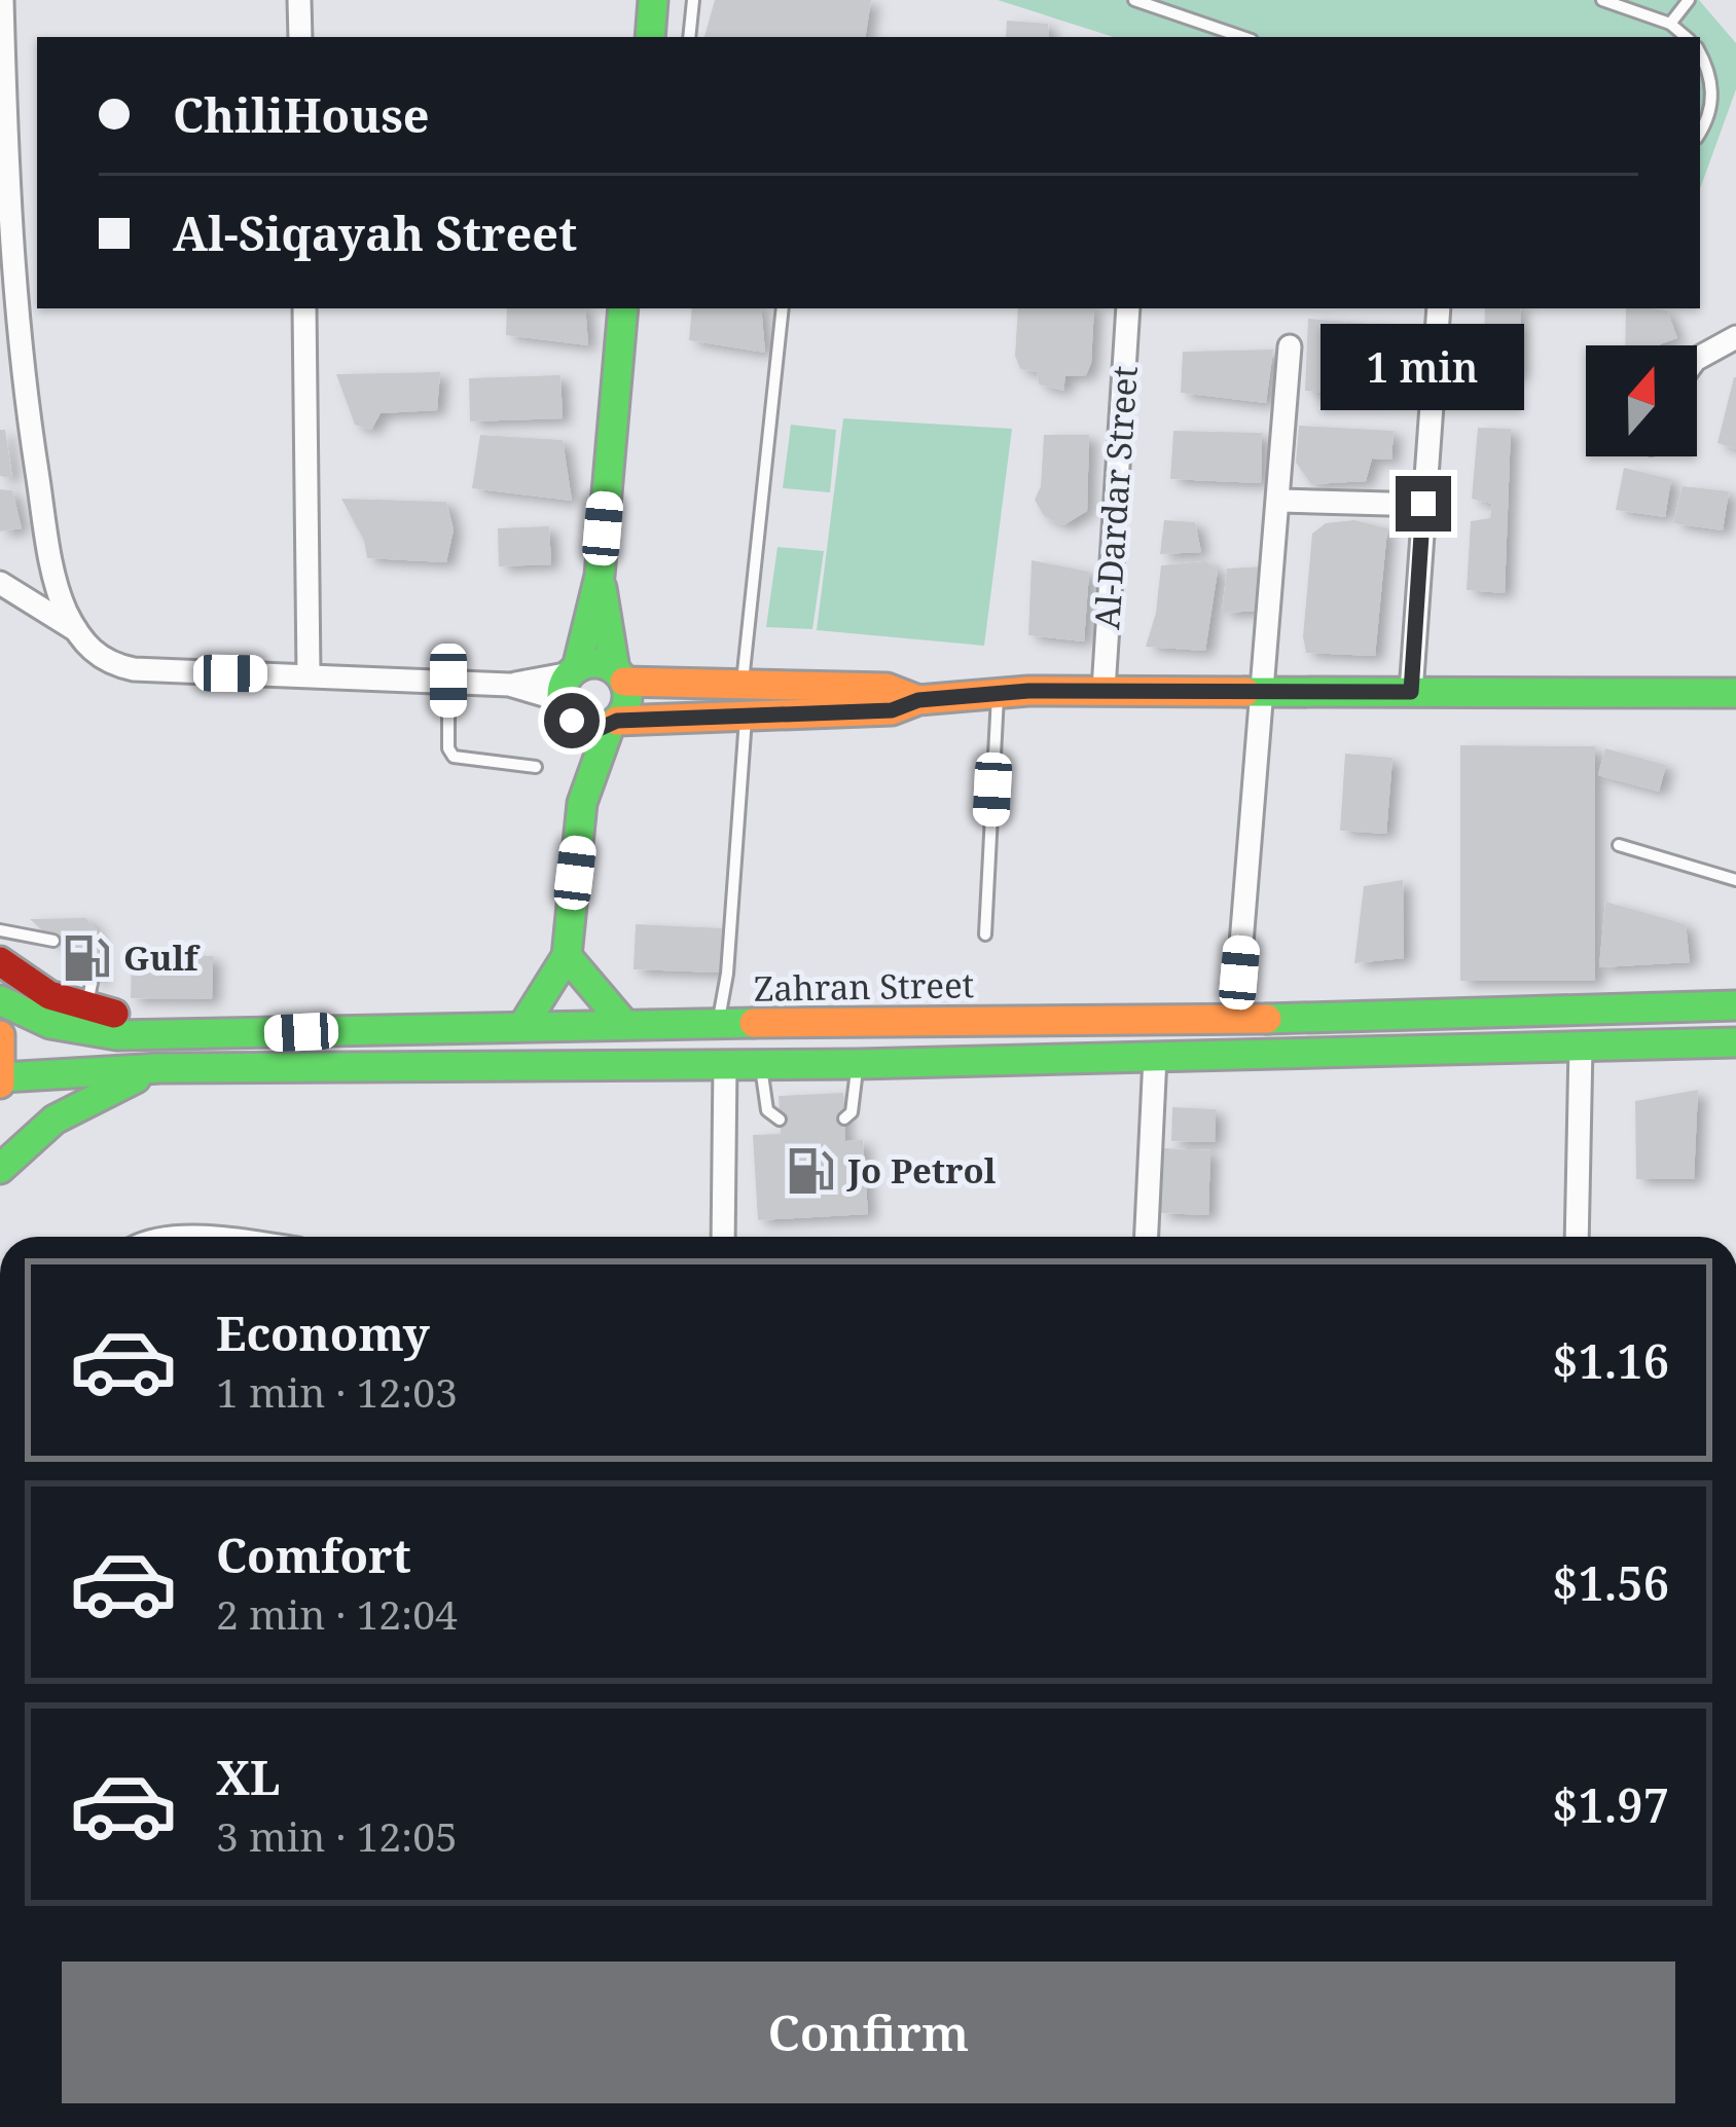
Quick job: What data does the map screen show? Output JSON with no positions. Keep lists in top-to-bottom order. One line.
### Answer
{"streets":{"main road":["Zahran Street"],"street":["Al-Dardar Street"]},"places":{"fuel station":["Gulf","Jo Petrol"]},"north":"top","page":{"banner":["ChiliHouse","Al-Siqayah Street"],"bubble":"1 min","list":[{"name":"Economy","note":"1 min · 12:03","value":"$1.16"},{"name":"Comfort","note":"2 min · 12:04","value":"$1.56"},{"name":"XL","note":"3 min · 12:05","value":"$1.97"}],"buttons":"Confirm"}}
